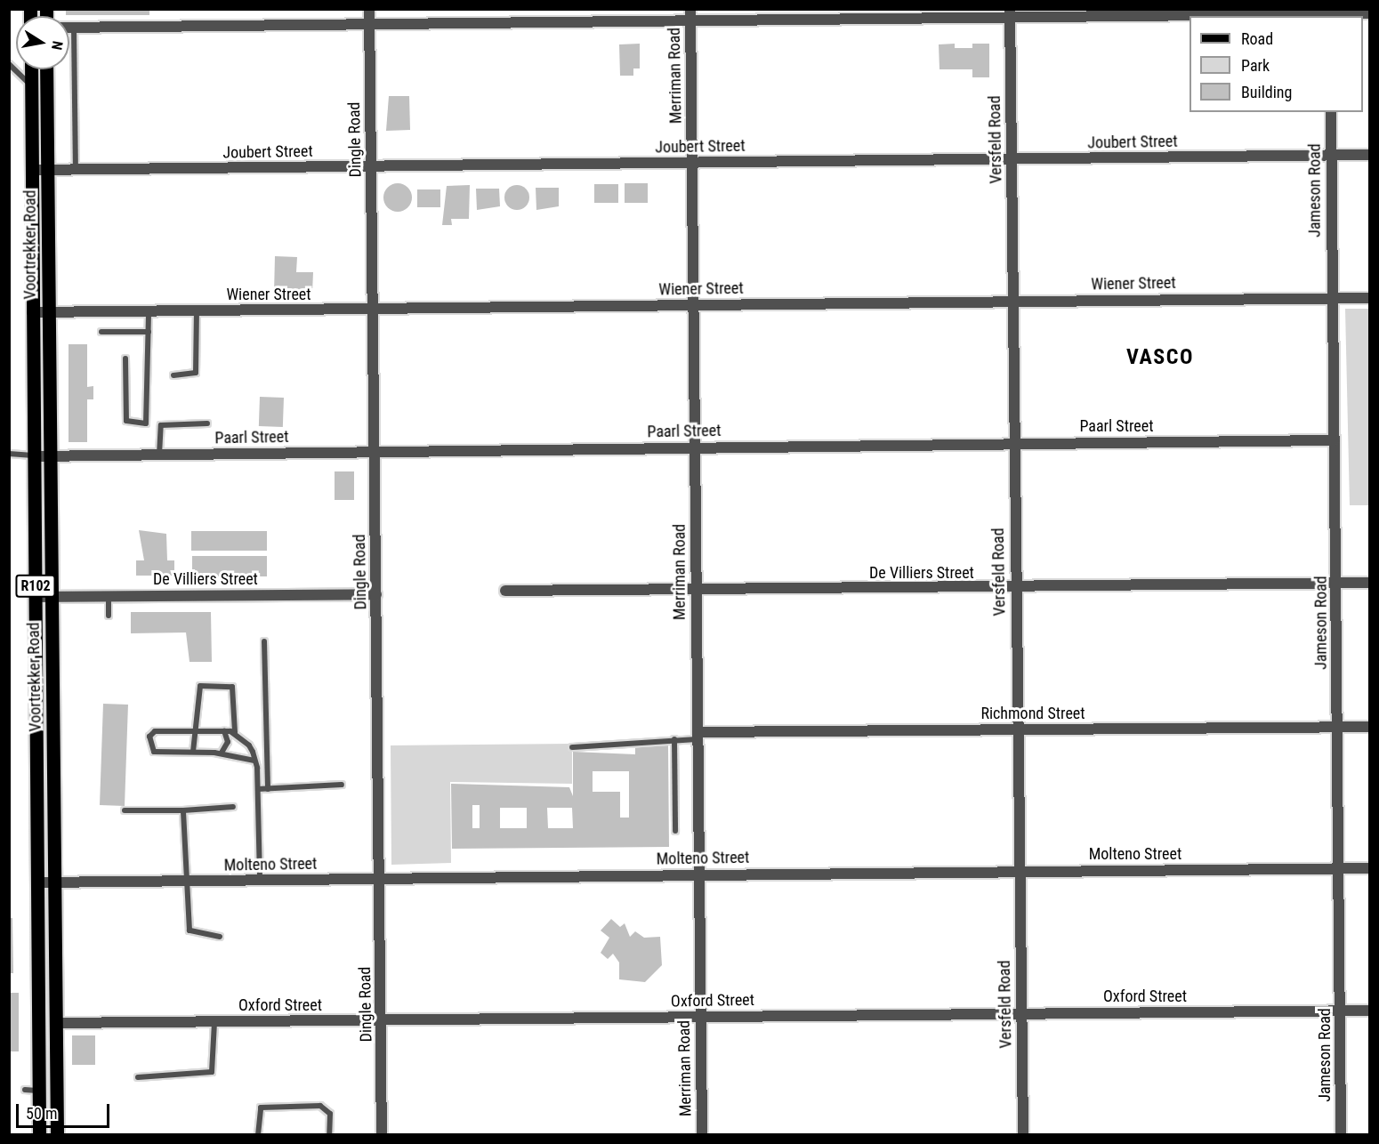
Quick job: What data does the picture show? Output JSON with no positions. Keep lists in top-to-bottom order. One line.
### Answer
{"streets":{"main road":["Voortrekker Road","R102"],"street":["Merriman Road","Dingle Road","Versfeld Road","Joubert Street","Jameson Road","Wiener Street","Paarl Street","De Villiers Street","Richmond Street","Molteno Street","Oxford Street"]},"crossings":[["Merriman Road","Joubert Street"],["Merriman Road","Wiener Street"],["Merriman Road","Paarl Street"],["Merriman Road","De Villiers Street"],["Merriman Road","Richmond Street"],["Merriman Road","Molteno Street"],["Merriman Road","Oxford Street"],["Dingle Road","Joubert Street"],["Dingle Road","Wiener Street"],["Dingle Road","Paarl Street"],["Dingle Road","De Villiers Street"],["Dingle Road","Molteno Street"],["Dingle Road","Oxford Street"],["Versfeld Road","Joubert Street"],["Versfeld Road","Wiener Street"],["Versfeld Road","Paarl Street"],["Versfeld Road","De Villiers Street"],["Versfeld Road","Richmond Street"],["Versfeld Road","Molteno Street"],["Versfeld Road","Oxford Street"],["Joubert Street","Jameson Road"],["Joubert Street","Voortrekker Road"],["Jameson Road","Wiener Street"],["Jameson Road","Paarl Street"],["Jameson Road","De Villiers Street"],["Jameson Road","Richmond Street"],["Jameson Road","Molteno Street"],["Jameson Road","Oxford Street"],["Voortrekker Road","Wiener Street"],["Voortrekker Road","Paarl Street"],["Voortrekker Road","De Villiers Street"],["Voortrekker Road","Molteno Street"],["Voortrekker Road","Oxford Street"]],"districts":["VASCO"],"legend":["Road","Park","Building"],"scale_bar":"50 m","north":"right"}
